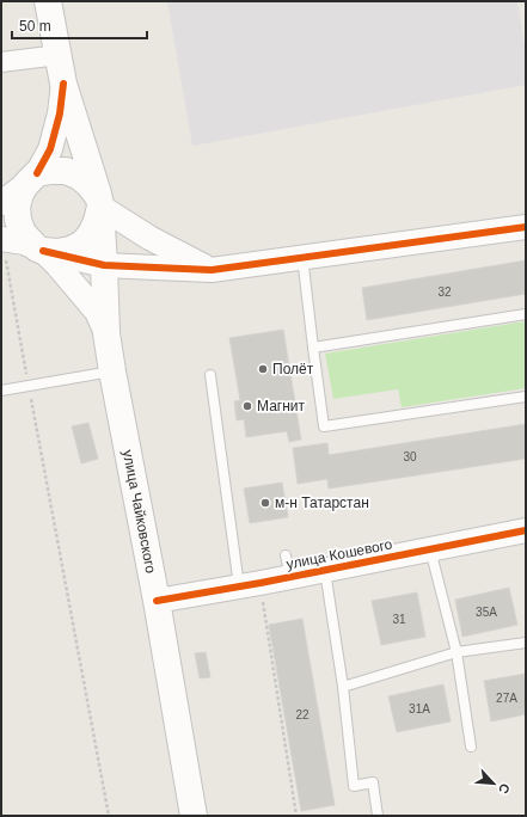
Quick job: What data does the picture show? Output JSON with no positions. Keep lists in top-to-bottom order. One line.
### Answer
{"streets":{"main road":["улица Чайковского"],"street":["улица Кошевого"]},"crossings":[["улица Чайковского","улица Кошевого"]],"places":["Полёт","Магнит","м-н Татарстан"],"house_numbers":["32","30","35А","31","27А","31А","22"],"scale_bar":"50 m","north":"bottom right"}
